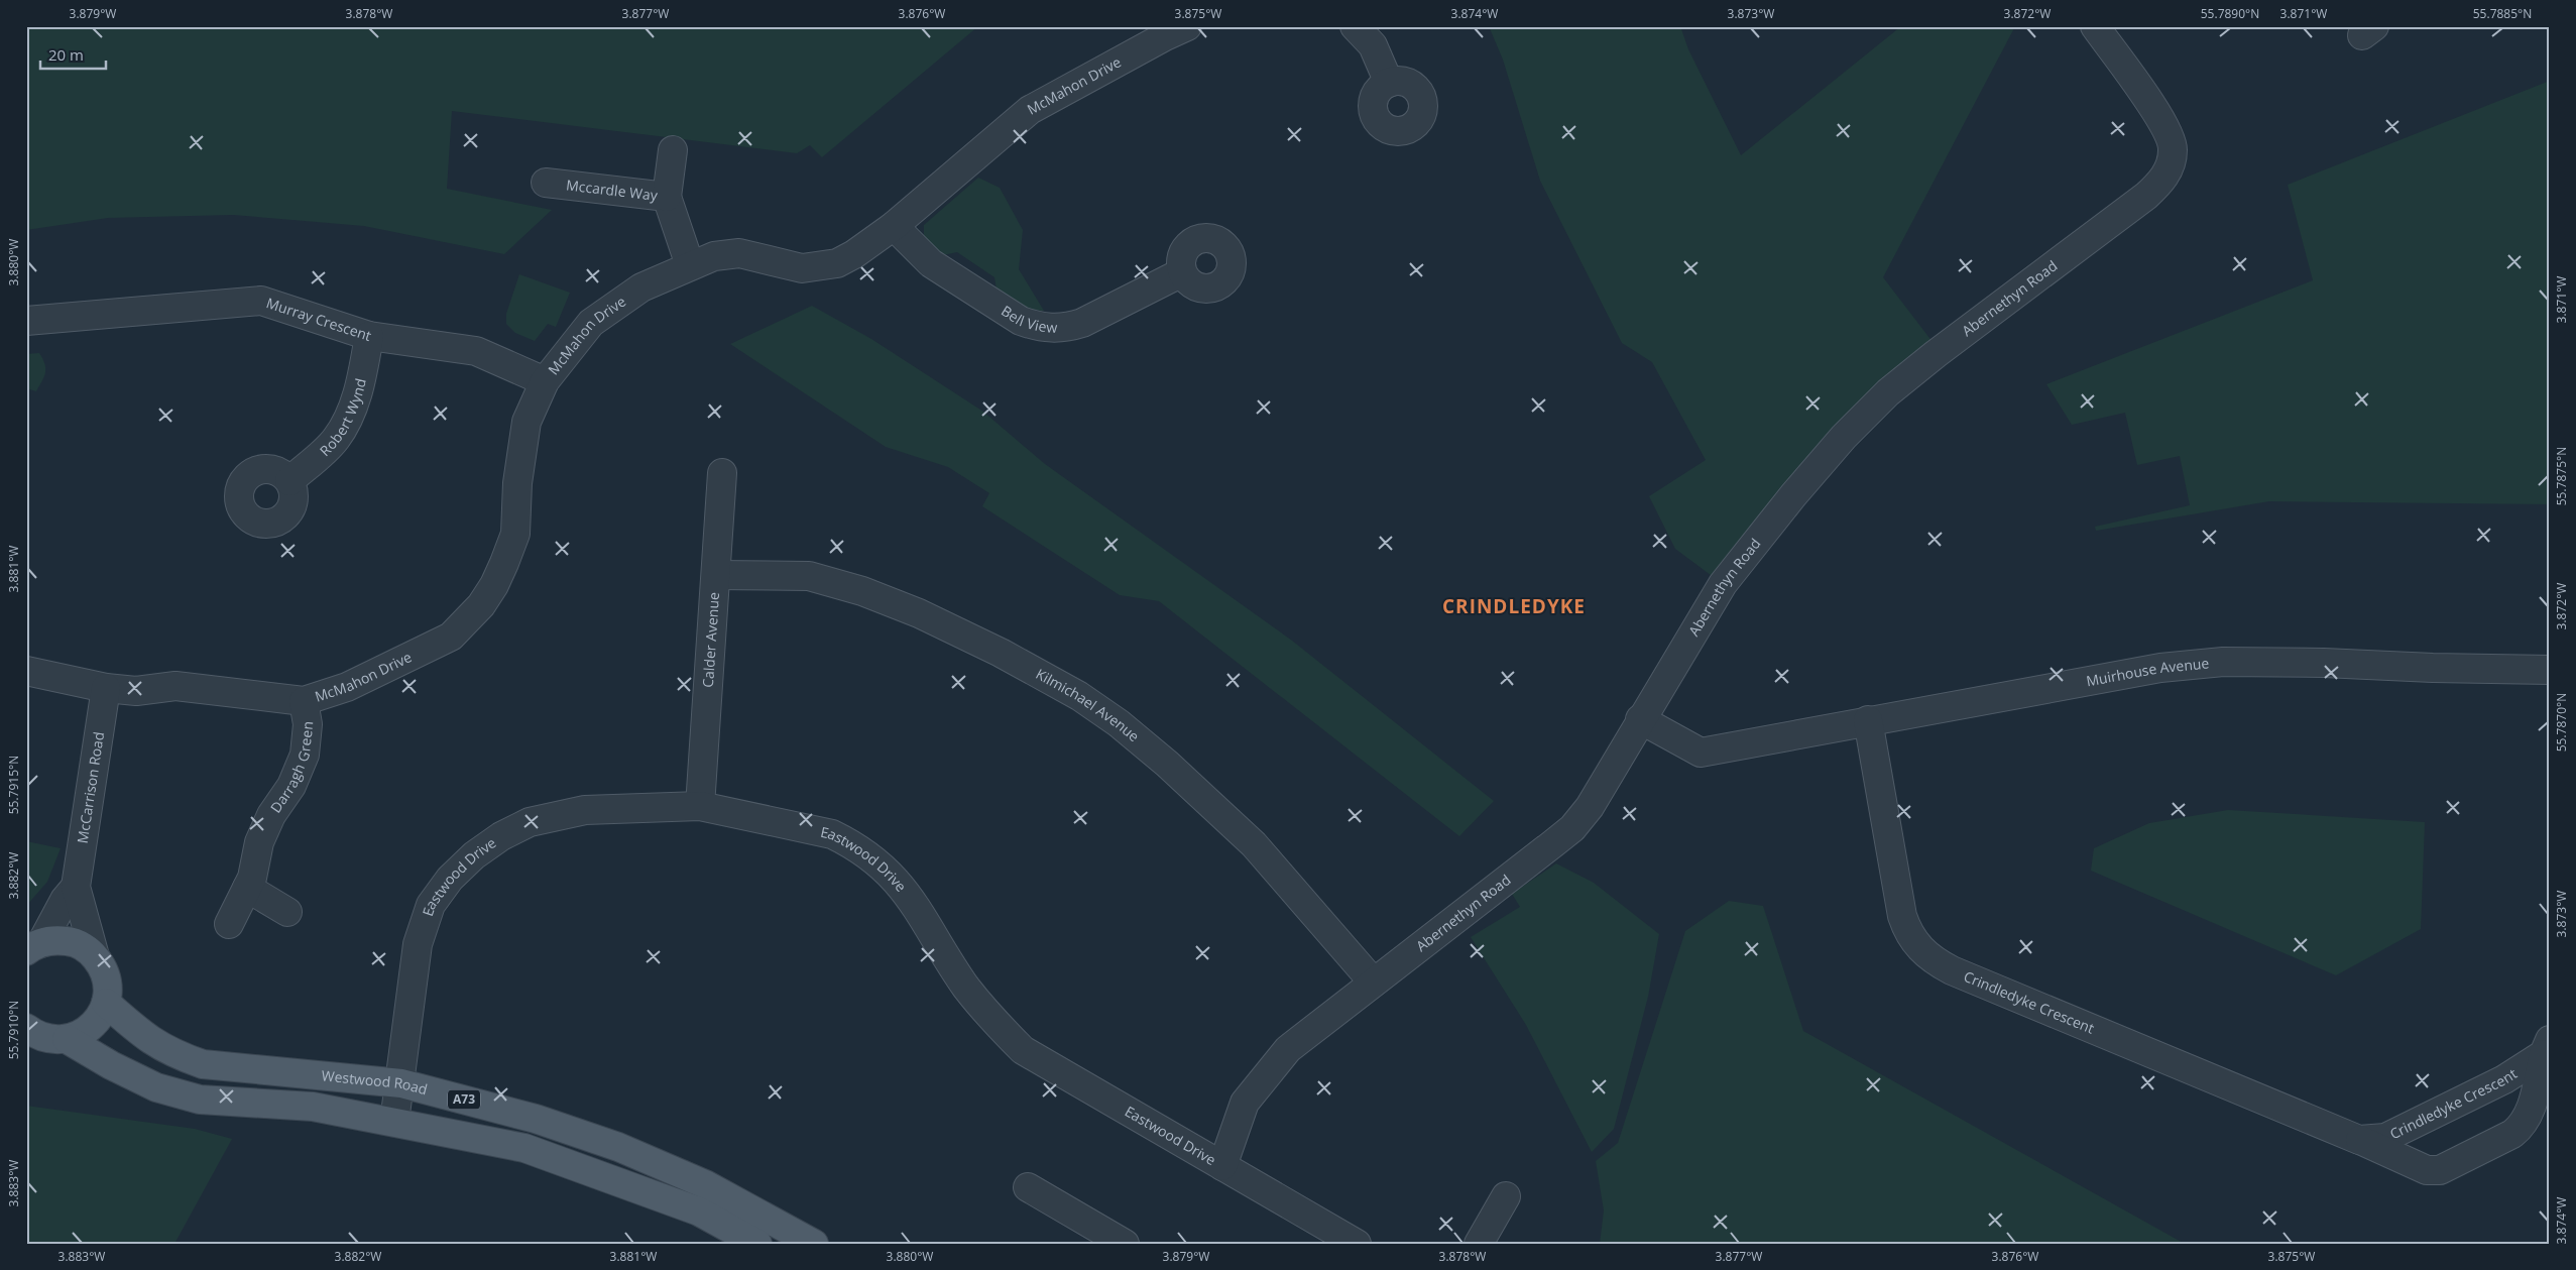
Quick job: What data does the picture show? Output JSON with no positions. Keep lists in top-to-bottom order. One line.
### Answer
{"streets":{"main road":["Westwood Road","A73"],"street":["McMahon Drive","Mccardle Way","Abernethyn Road","Bell View","Murray Crescent","Robert Wynd","Calder Avenue","Muirhouse Avenue","Kilmichael Avenue","Darragh Green","McCarrison Road","Eastwood Drive","Crindledyke Crescent"]},"crossings":[["McMahon Drive","Mccardle Way"],["McMahon Drive","Bell View"],["McMahon Drive","Murray Crescent"],["McMahon Drive","Darragh Green"],["McMahon Drive","McCarrison Road"],["Abernethyn Road","Muirhouse Avenue"],["Abernethyn Road","Kilmichael Avenue"],["Abernethyn Road","Eastwood Drive"],["Murray Crescent","Robert Wynd"],["Calder Avenue","Kilmichael Avenue"],["Calder Avenue","Eastwood Drive"],["Muirhouse Avenue","Crindledyke Crescent"],["Eastwood Drive","Westwood Road"]],"districts":["CRINDLEDYKE"],"scale_bar":"20 m","coordinates":["3.879°W","3.878°W","3.877°W","3.876°W","3.875°W","3.874°W","3.873°W","3.872°W","55.7890°N","3.871°W","55.7885°N","3.880°W","55.7875°N","3.881°W","55.7870°N","55.7915°N","3.882°W","55.7910°N","3.883°W"]}
